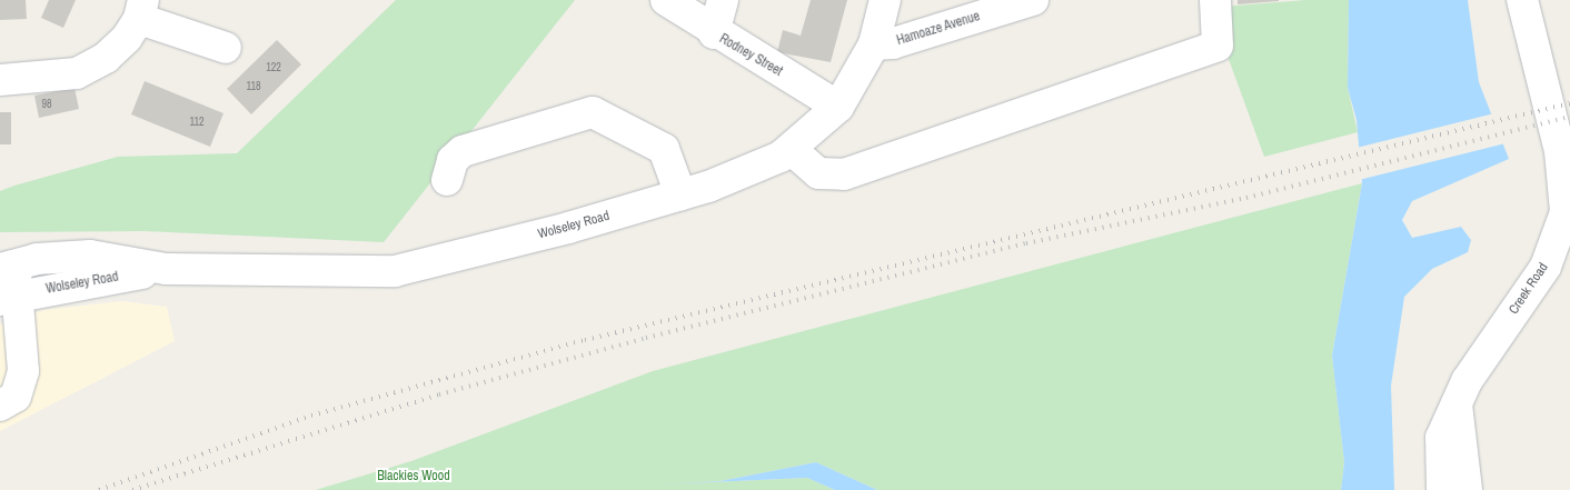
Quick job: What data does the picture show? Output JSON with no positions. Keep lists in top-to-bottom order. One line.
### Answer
{"streets":{"street":["Hamoaze Avenue","Rodney Street","Wolseley Road","Creek Road"]},"crossings":[["Hamoaze Avenue","Wolseley Road"],["Rodney Street","Wolseley Road"]],"parks":["Blackies Wood"],"house_numbers":["122","118","98","112"]}
